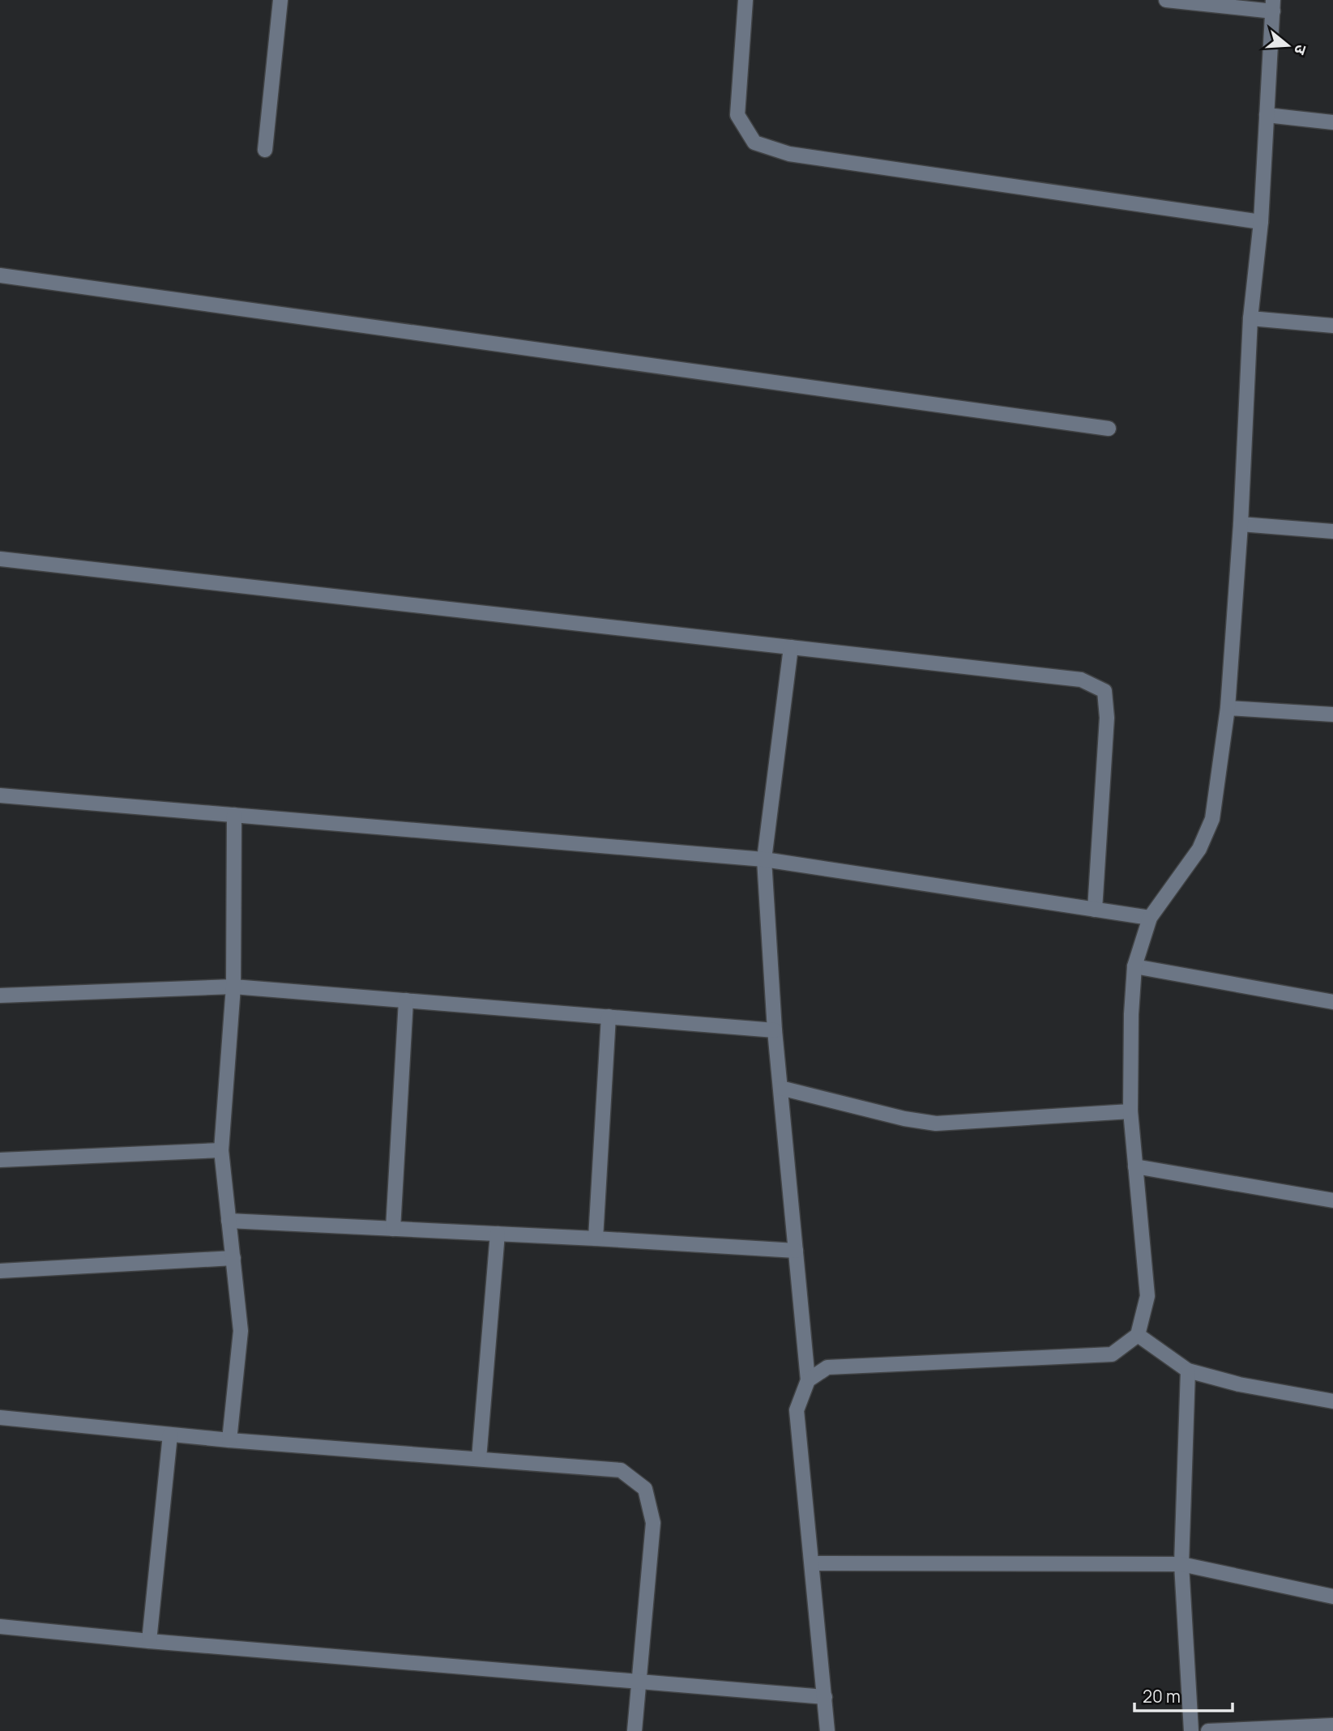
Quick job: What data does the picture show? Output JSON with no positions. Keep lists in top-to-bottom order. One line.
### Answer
{"scale_bar":"20 m","north":"right"}
